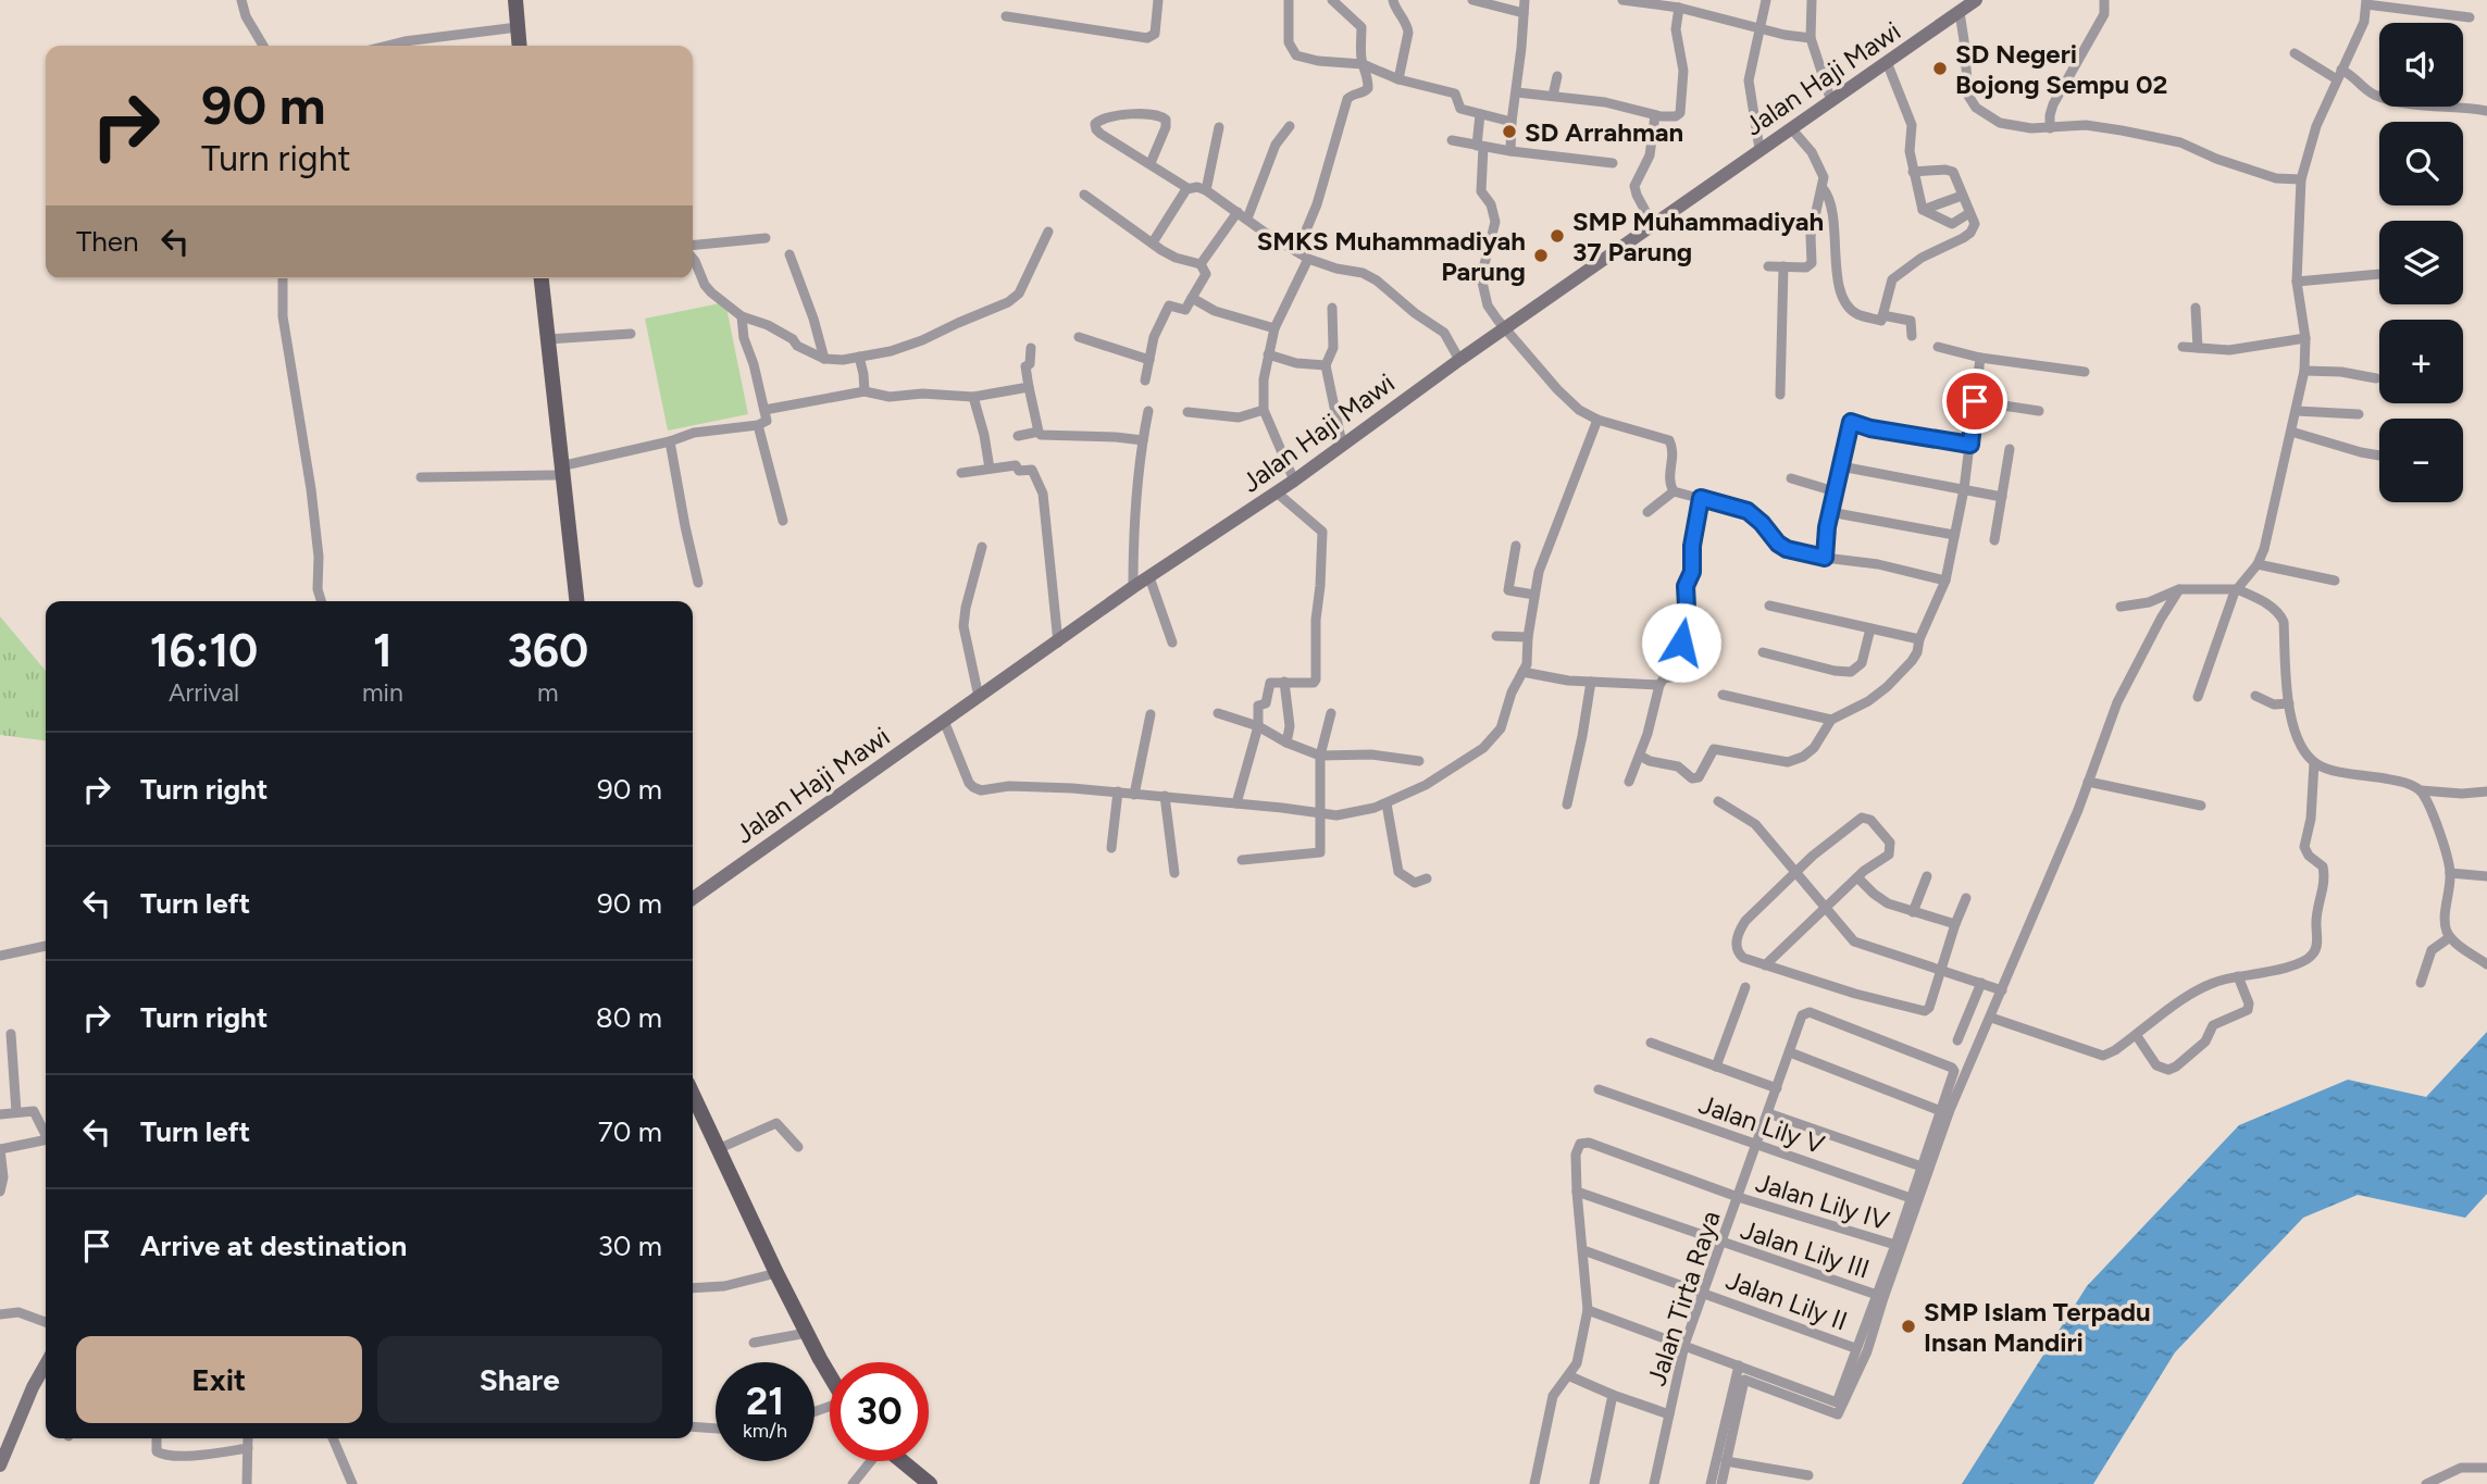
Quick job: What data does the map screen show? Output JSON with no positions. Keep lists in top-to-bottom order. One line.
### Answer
{"streets":{"street":["Jalan Haji Mawi","Jalan Lily V","Jalan Lily IV","Jalan Lily III","Jalan Tirta Raya","Jalan Lily II"]},"crossings":[["Jalan Lily V","Jalan Tirta Raya"],["Jalan Lily IV","Jalan Lily III"],["Jalan Lily IV","Jalan Tirta Raya"],["Jalan Lily III","Jalan Tirta Raya"],["Jalan Tirta Raya","Jalan Lily II"]],"places":["SD Negeri Bojong Sempu 02","SD Arrahman","SMP Muhammadiyah 37 Parung","SMKS Muhammadiyah Parung","SMP Islam Terpadu Insan Mandiri"],"page":{"map_buttons":["+","−"],"turn":["90 m","Turn right"],"then":"Then","eta":["16:10","Arrival","1","min","360","m"],"list":[{"name":"Turn right","value":"90 m"},{"name":"Turn left","value":"90 m"},{"name":"Turn right","value":"80 m"},{"name":"Turn left","value":"70 m"},{"name":"Arrive at destination","value":"30 m"}],"buttons":["Exit","Share"],"speed":"21 km/h","limit":"30"}}
